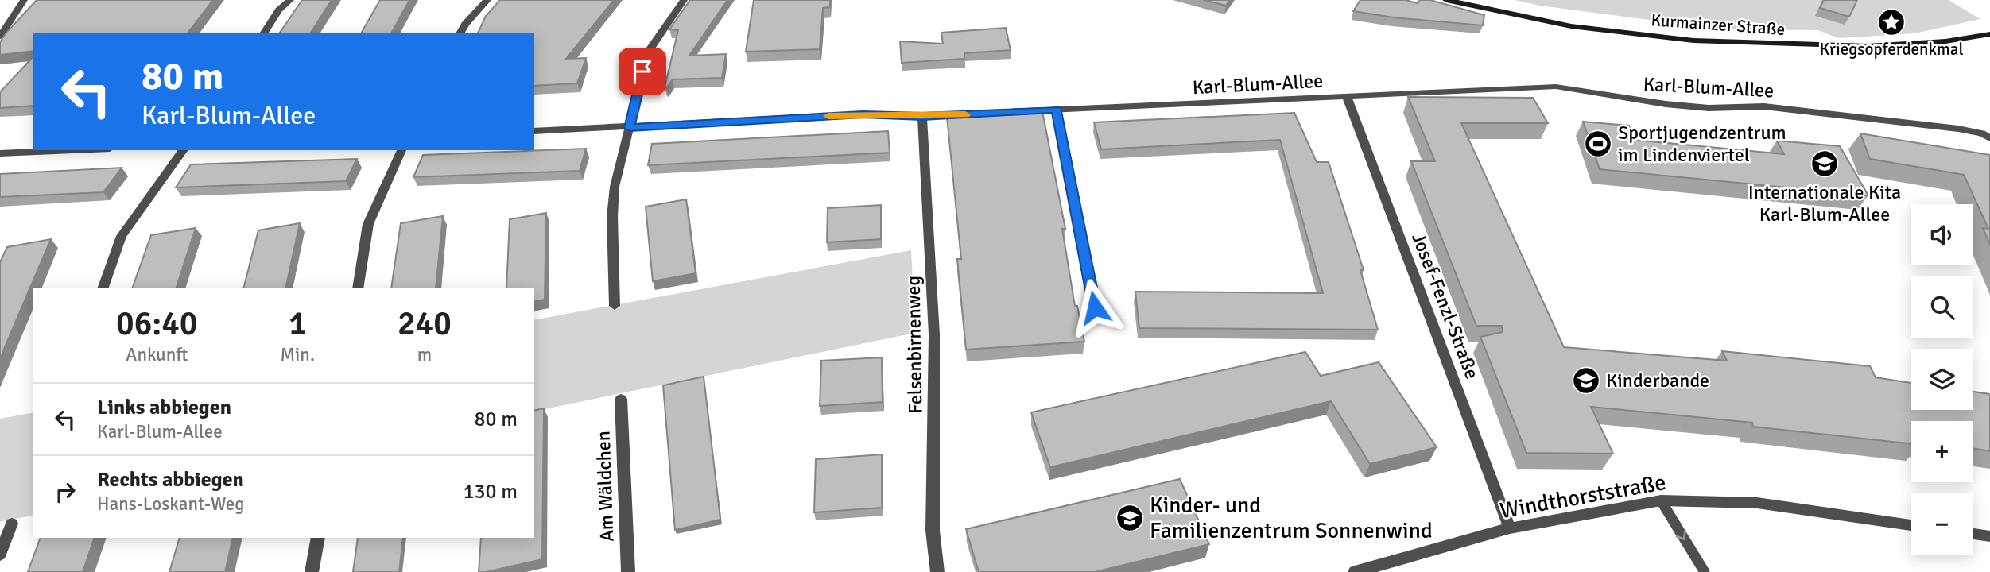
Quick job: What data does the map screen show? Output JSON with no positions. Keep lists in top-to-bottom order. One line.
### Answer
{"streets":{"main road":["Kurmainzer Straße"],"street":["Karl-Blum-Allee","Josef-Fenzl-Straße","Felsenbirnenweg","Am Wäldchen","Windthorststraße"]},"crossings":[["Karl-Blum-Allee","Josef-Fenzl-Straße"],["Karl-Blum-Allee","Felsenbirnenweg"],["Josef-Fenzl-Straße","Windthorststraße"]],"places":{"place":["Kriegsopferdenkmal"],"sports":["Sportjugendzentrum im Lindenviertel"],"school or university":["Internationale Kita Karl-Blum-Allee","Kinderbande","Kinder- und Familienzentrum Sonnenwind"]},"page":{"turn":["80 m","Karl-Blum-Allee"],"map_buttons":["+","−"],"eta":["06:40","Ankunft","1","Min.","240","m"],"list":[{"name":"Links abbiegen","note":"Karl-Blum-Allee","value":"80 m"},{"name":"Rechts abbiegen","note":"Hans-Loskant-Weg","value":"130 m"}]}}
